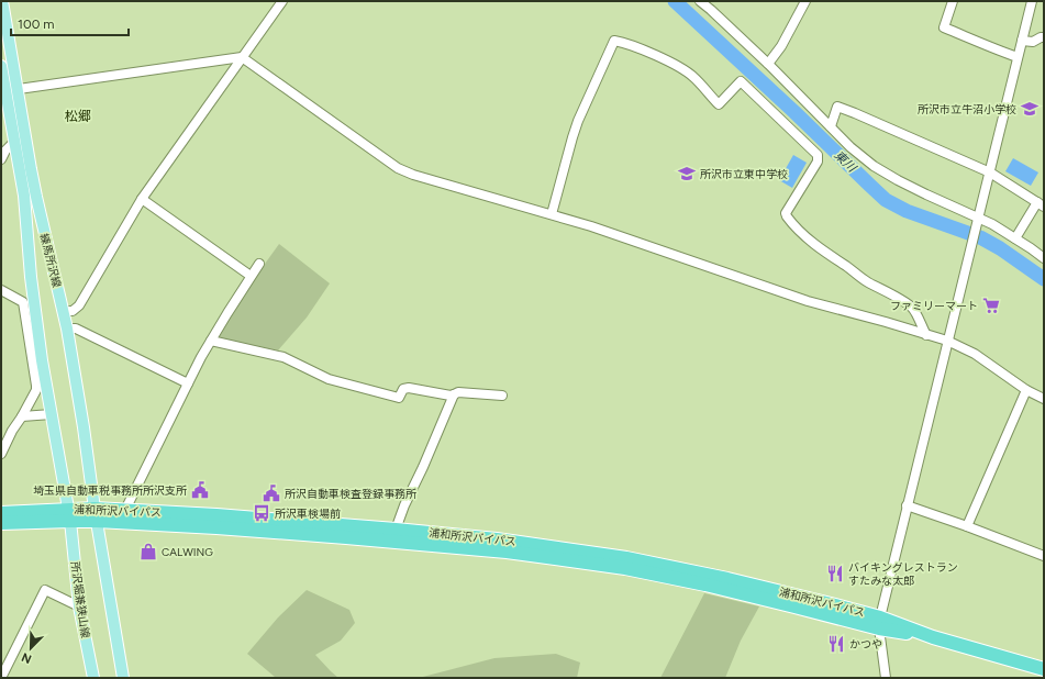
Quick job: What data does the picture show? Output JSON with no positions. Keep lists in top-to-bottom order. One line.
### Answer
{"streets":{"highway":["浦和所沢バイパス"],"main road":["練馬所沢線","所沢堀兼狭山線"]},"crossings":[["練馬所沢線","浦和所沢バイパス"],["練馬所沢線","所沢堀兼狭山線"],["浦和所沢バイパス","所沢堀兼狭山線"]],"districts":["松郷"],"water":["東川"],"places":{"school or university":["所沢市立牛沼小学校","所沢市立東中学校"],"supermarket":["ファミリーマート"],"public building":["埼玉県自動車税事務所所沢支所","所沢自動車検査登録事務所"],"bus stop":["所沢車検場前"],"shop":["CALWING"],"restaurant":["バイキングレストラン すたみな太郎","かつや"]},"scale_bar":"100 m","north":"bottom left"}
